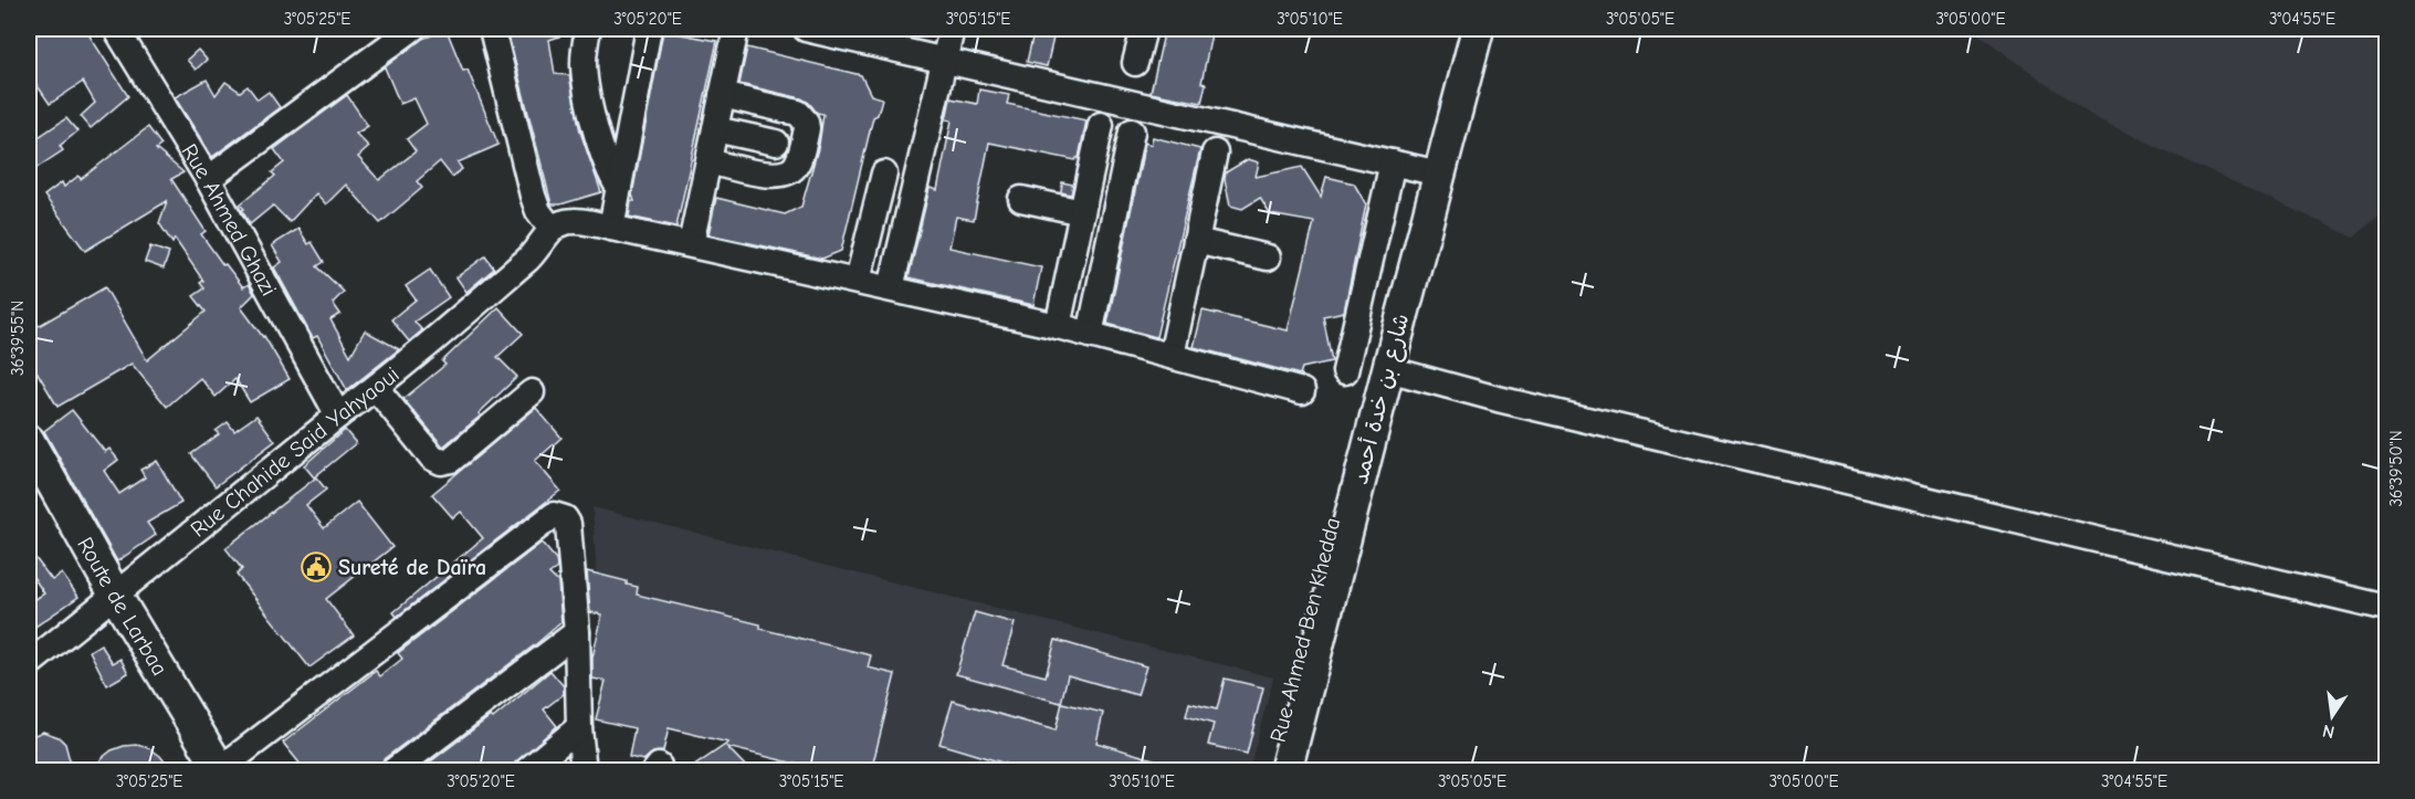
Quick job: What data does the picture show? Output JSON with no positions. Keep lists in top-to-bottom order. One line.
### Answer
{"streets":{"main road":["شارع بن خدة أحمد","Route de Larbaa","Rue Ahmed Ben Khedda"],"street":["Rue Ahmed Ghazi","Rue Chahide Said Yahyaoui"]},"crossings":[["Rue Ahmed Ghazi","Rue Chahide Said Yahyaoui"],["Rue Chahide Said Yahyaoui","Route de Larbaa"]],"places":{"public building":["Sureté de Daïra"]},"north":"bottom","coordinates":["3°05'25\"E","3°05'20\"E","3°05'15\"E","3°05'10\"E","3°05'05\"E","3°05'00\"E","3°04'55\"E","36°39'55\"N","36°39'50\"N"]}
